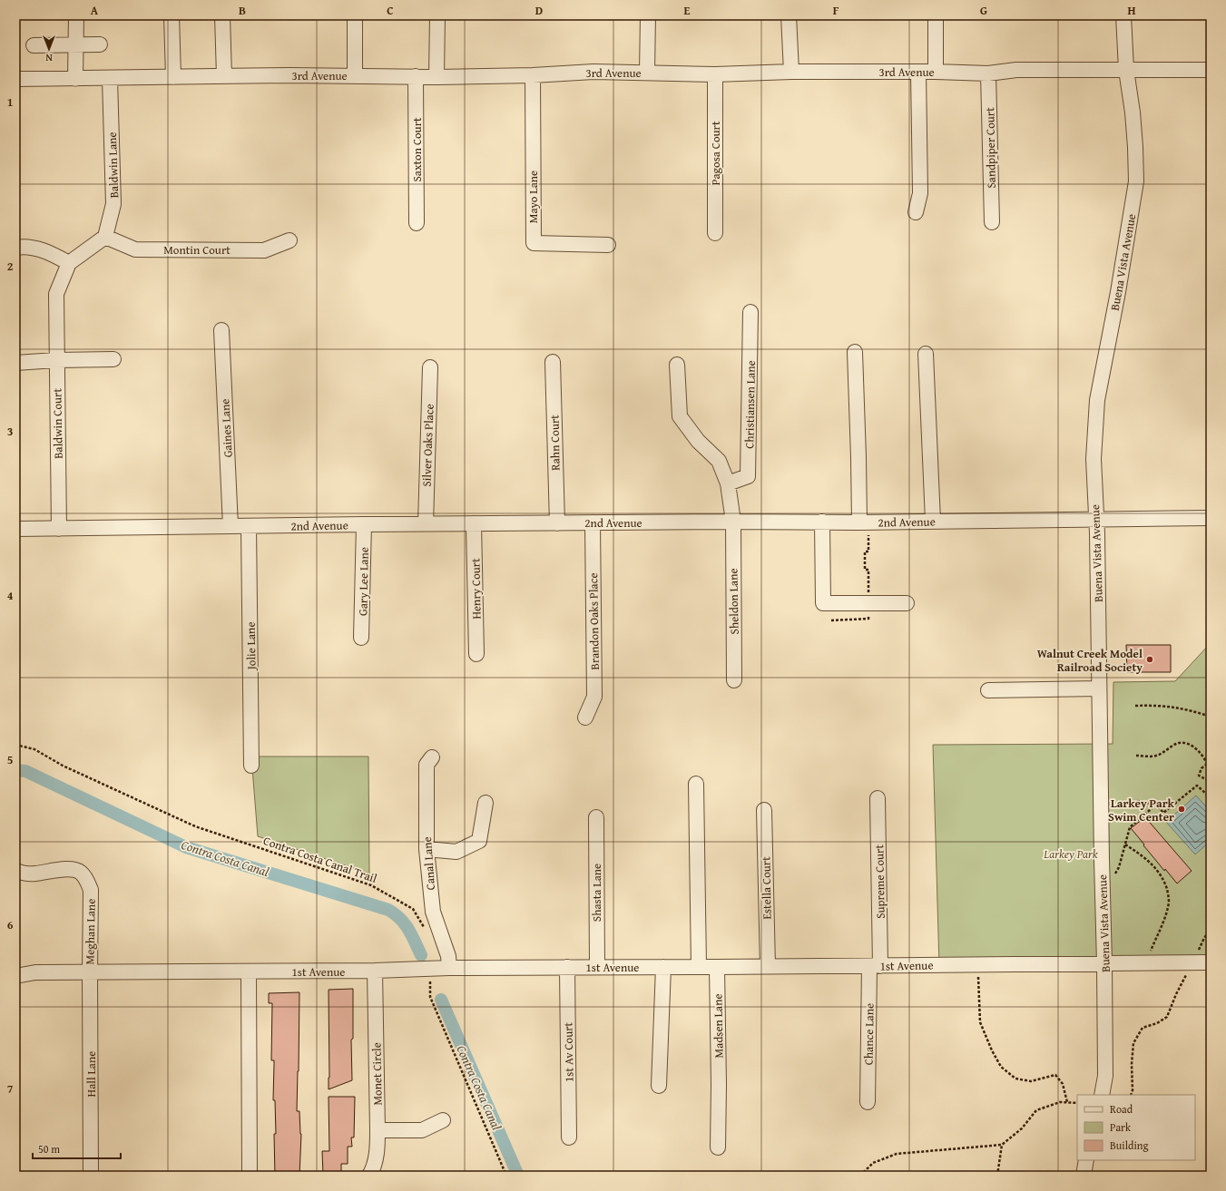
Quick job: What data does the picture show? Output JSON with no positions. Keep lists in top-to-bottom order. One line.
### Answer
{"streets":{"street":["3rd Avenue","Sandpiper Court","Saxton Court","Pagosa Court","Baldwin Lane","Mayo Lane","Montin Court","Buena Vista Avenue","Christiansen Lane","Baldwin Court","Gaines Lane","Rahn Court","Silver Oaks Place","2nd Avenue","Gary Lee Lane","Henry Court","Sheldon Lane","Brandon Oaks Place","Jolie Lane","Canal Lane","Supreme Court","Estella Court","Shasta Lane","Meghan Lane","1st Avenue","Madsen Lane","Chance Lane","1st Av Court","Hall Lane","Monet Circle"],"path":["Contra Costa Canal Trail"]},"crossings":[["3rd Avenue","Sandpiper Court"],["3rd Avenue","Saxton Court"],["3rd Avenue","Pagosa Court"],["3rd Avenue","Baldwin Lane"],["3rd Avenue","Mayo Lane"],["3rd Avenue","Buena Vista Avenue"],["Baldwin Lane","Montin Court"],["Buena Vista Avenue","2nd Avenue"],["Buena Vista Avenue","1st Avenue"],["Christiansen Lane","Sheldon Lane"],["Baldwin Court","2nd Avenue"],["Gaines Lane","2nd Avenue"],["Rahn Court","2nd Avenue"],["Silver Oaks Place","2nd Avenue"],["2nd Avenue","Gary Lee Lane"],["2nd Avenue","Henry Court"],["2nd Avenue","Sheldon Lane"],["2nd Avenue","Brandon Oaks Place"],["2nd Avenue","Jolie Lane"],["Canal Lane","1st Avenue"],["Supreme Court","1st Avenue"],["Supreme Court","Chance Lane"],["Estella Court","1st Avenue"],["Shasta Lane","1st Avenue"],["Meghan Lane","1st Avenue"],["Meghan Lane","Hall Lane"],["1st Avenue","Madsen Lane"],["1st Avenue","Chance Lane"],["1st Avenue","1st Av Court"],["1st Avenue","Hall Lane"],["1st Avenue","Monet Circle"]],"water":["Contra Costa Canal"],"parks":["Larkey Park"],"places":["Walnut Creek Model Railroad Society","Larkey Park Swim Center"],"legend":["Road","Park","Building"],"scale_bar":"50 m","north":"bottom","grid":{"columns":["A","B","C","D","E","F","G","H"],"rows":["1","2","3","4","5","6","7"]}}
